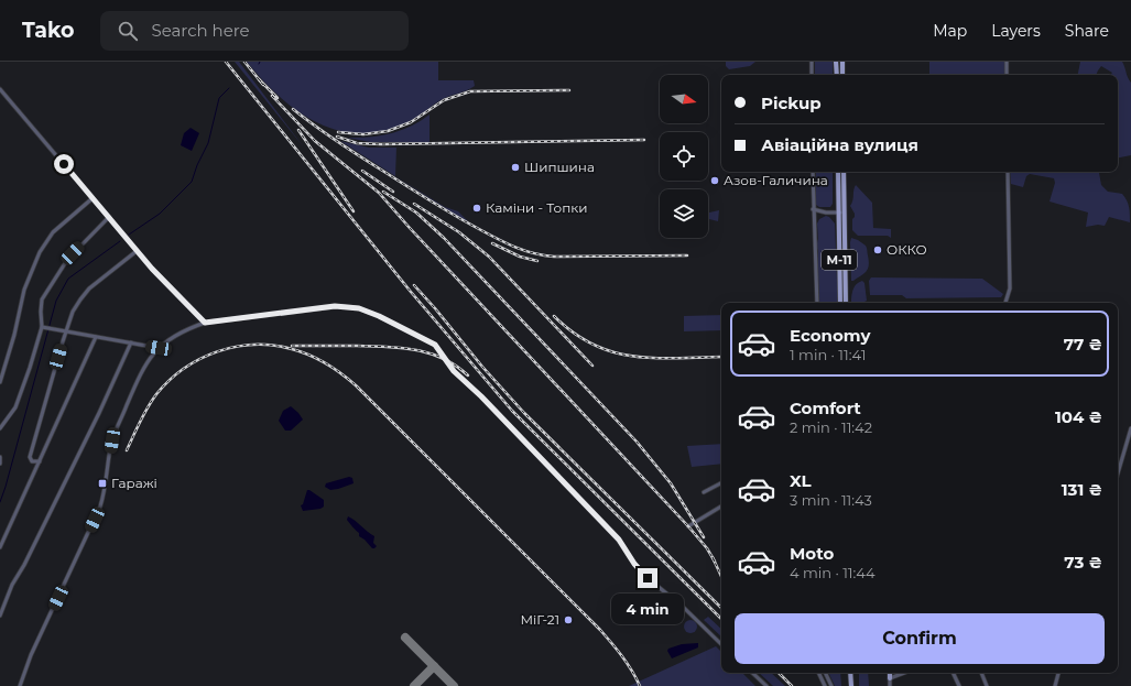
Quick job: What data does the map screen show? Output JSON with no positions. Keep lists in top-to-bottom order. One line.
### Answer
{"streets":{"main road":["М-11"]},"places":{"other":["Шипшина","Азов-Галичина","Каміни - Топки","ОККО","МіГ-21"],"transit":["Гаражі"]},"north":"right","page":{"header":"Tako","search":"Search here","nav":["Map","Layers","Share"],"banner":["Pickup","Авіаційна вулиця"],"list":[{"name":"Economy","note":"1 min · 11:41","value":"77 ₴"},{"name":"Comfort","note":"2 min · 11:42","value":"104 ₴"},{"name":"XL","note":"3 min · 11:43","value":"131 ₴"},{"name":"Moto","note":"4 min · 11:44","value":"73 ₴"}],"bubble":"4 min","buttons":"Confirm"}}
